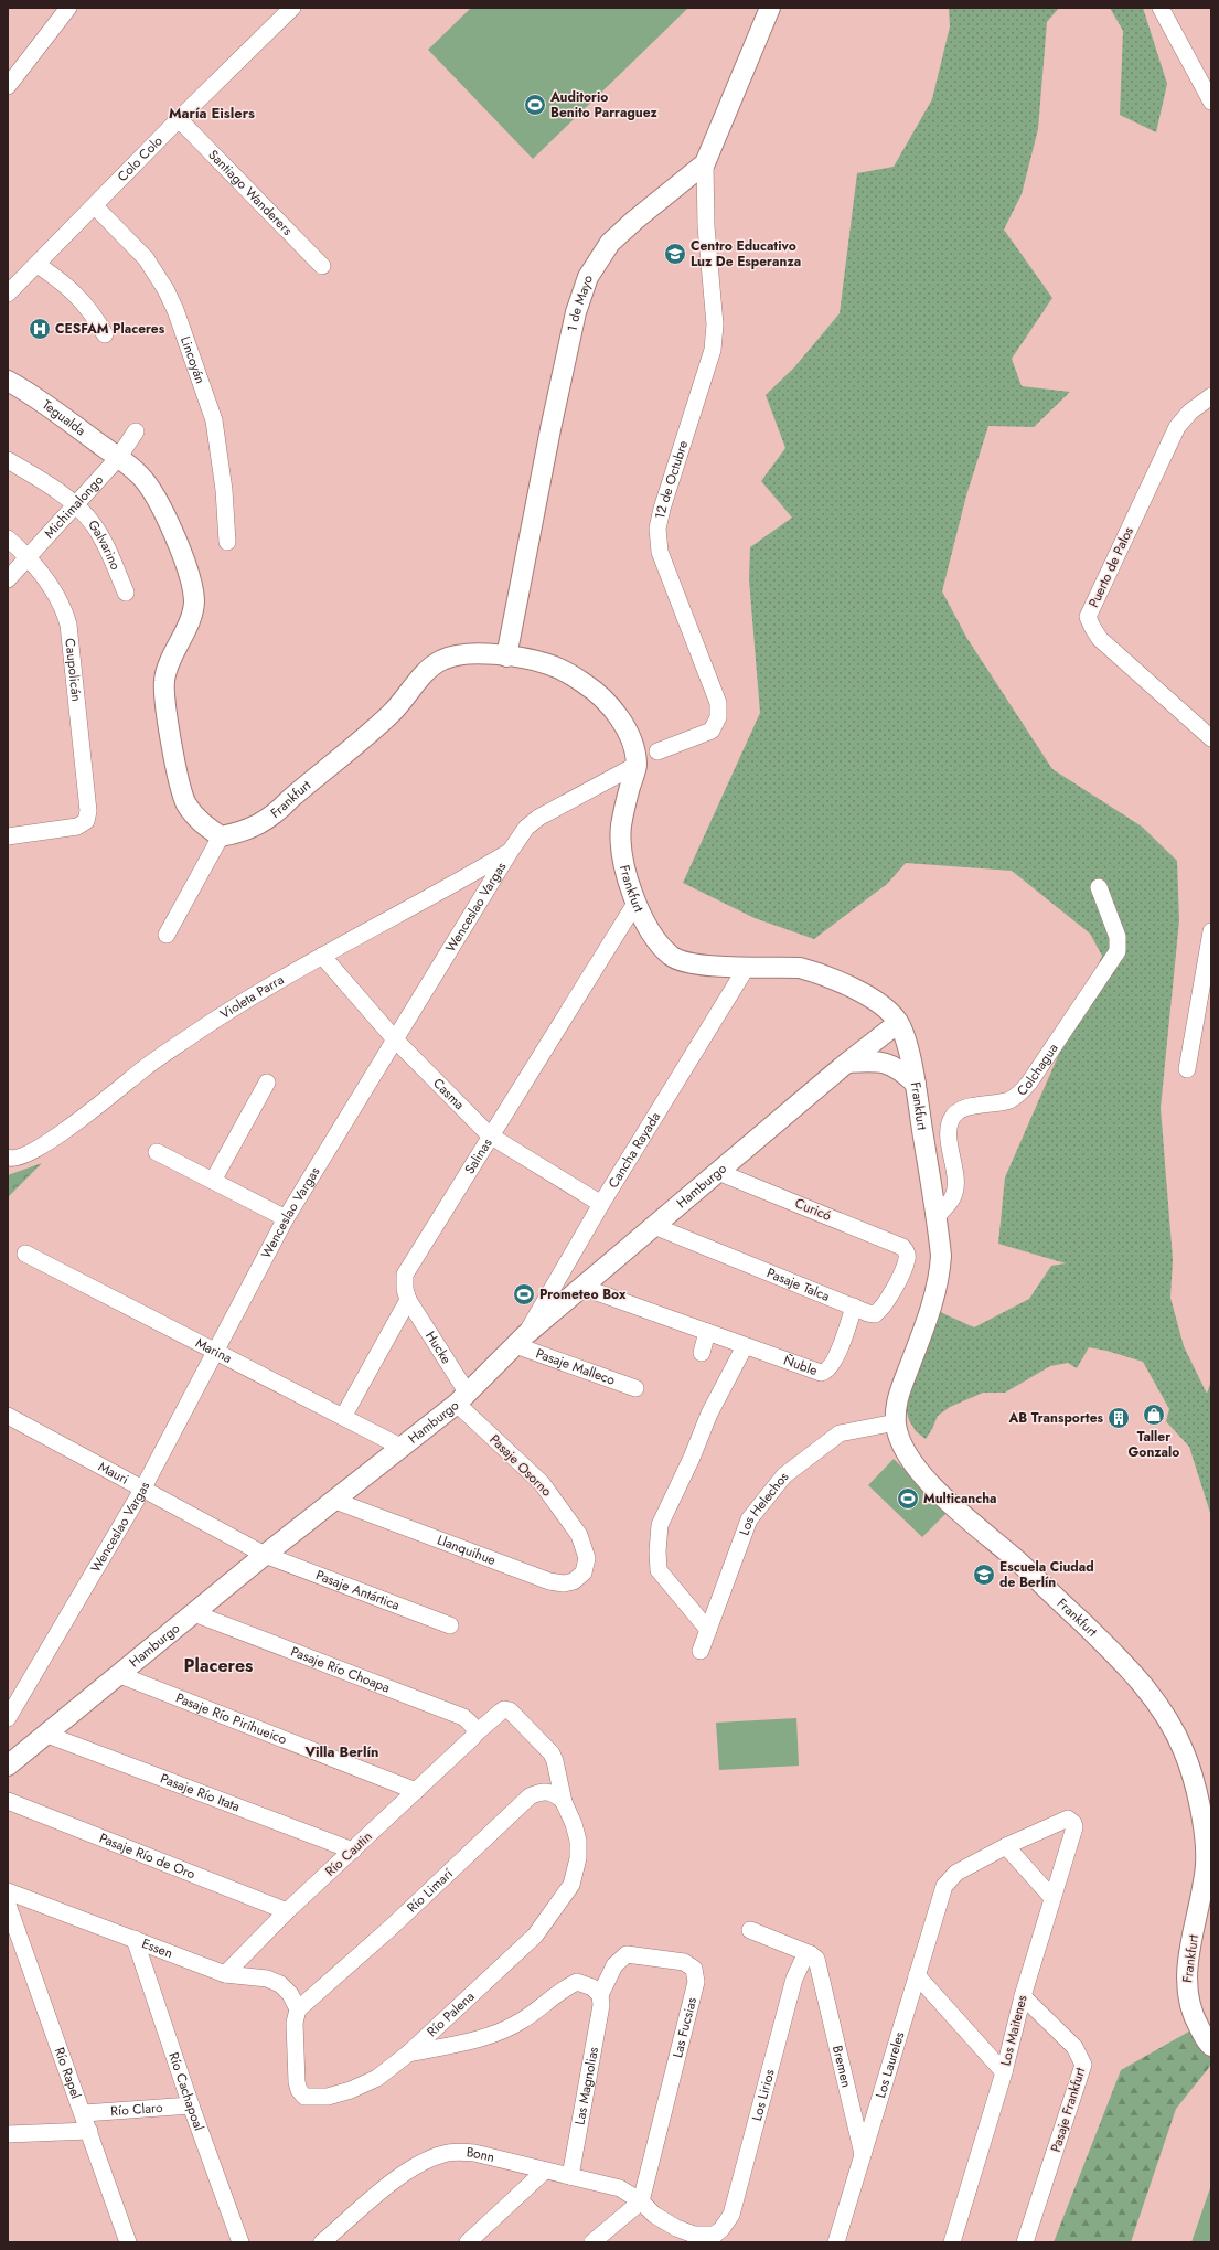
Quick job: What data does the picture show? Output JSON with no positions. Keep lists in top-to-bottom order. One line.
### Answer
{"streets":{"street":["Colo Colo","Santiago Wanderers","1 de Mayo","Lincoyán","Tegualda","12 de Octubre","Michimalongo","Galvarino","Puerto de Palos","Caupolicán","Frankfurt","Wenceslao Vargas","Violeta Parra","Colchagua","Casma","Cancha Rayada","Salinas","Hamburgo","Curicó","Pasaje Talca","Hucke","Marina","Pasaje Malleco","Ñuble","Pasaje Osorno","Mauri","Los Helechos","Llanquihue","Pasaje Antártica","Pasaje Río Choapa","Pasaje Río Pirihueico","Pasaje Río Itata","Río Cautin","Pasaje Río de Oro","Río Limarí","Essen","Río Palena","Las Fucsias","Los Maitenes","Los Laureles","Bremen","Río Rapel","Las Magnolias","Río Cachapoal","Los Lirios","Río Claro","Pasaje Frankfurt","Bonn"]},"crossings":[["Colo Colo","Santiago Wanderers"],["Colo Colo","Lincoyán"],["1 de Mayo","12 de Octubre"],["1 de Mayo","Frankfurt"],["Tegualda","Michimalongo"],["Michimalongo","Galvarino"],["Michimalongo","Caupolicán"],["Frankfurt","Wenceslao Vargas"],["Frankfurt","Colchagua"],["Frankfurt","Cancha Rayada"],["Frankfurt","Salinas"],["Frankfurt","Hamburgo"],["Frankfurt","Los Helechos"],["Wenceslao Vargas","Violeta Parra"],["Wenceslao Vargas","Casma"],["Wenceslao Vargas","Marina"],["Wenceslao Vargas","Mauri"],["Violeta Parra","Casma"],["Casma","Cancha Rayada"],["Casma","Salinas"],["Cancha Rayada","Hamburgo"],["Cancha Rayada","Pasaje Malleco"],["Salinas","Hucke"],["Hamburgo","Curicó"],["Hamburgo","Pasaje Talca"],["Hamburgo","Hucke"],["Hamburgo","Marina"],["Hamburgo","Pasaje Malleco"],["Hamburgo","Ñuble"],["Hamburgo","Pasaje Osorno"],["Hamburgo","Mauri"],["Hamburgo","Llanquihue"],["Hamburgo","Pasaje Antártica"],["Hamburgo","Pasaje Río Choapa"],["Hamburgo","Pasaje Río Pirihueico"],["Hamburgo","Pasaje Río Itata"],["Curicó","Pasaje Talca"],["Pasaje Talca","Ñuble"],["Hucke","Pasaje Osorno"],["Pasaje Osorno","Llanquihue"],["Mauri","Pasaje Antártica"],["Pasaje Río Choapa","Río Cautin"],["Pasaje Río Choapa","Río Palena"],["Pasaje Río Pirihueico","Río Cautin"],["Pasaje Río Itata","Río Cautin"],["Río Cautin","Pasaje Río de Oro"],["Río Cautin","Essen"],["Río Cautin","Río Palena"],["Río Limarí","Essen"],["Río Limarí","Río Palena"],["Essen","Río Palena"],["Essen","Río Cachapoal"],["Las Fucsias","Las Magnolias"],["Las Fucsias","Bonn"],["Los Maitenes","Los Laureles"],["Los Maitenes","Pasaje Frankfurt"],["Los Laureles","Bremen"],["Bremen","Los Lirios"],["Río Rapel","Río Claro"],["Las Magnolias","Bonn"],["Río Cachapoal","Río Claro"],["Los Lirios","Bonn"]],"districts":["María Eislers","Placeres","Villa Berlín"],"places":{"sports":["Auditorio Benito Parraguez","Prometeo Box","Multicancha"],"school or university":["Centro Educativo Luz De Esperanza","Escuela Ciudad de Berlín"],"hospital":["CESFAM Placeres"],"shop":["Taller Gonzalo"],"building":["AB Transportes"]}}
